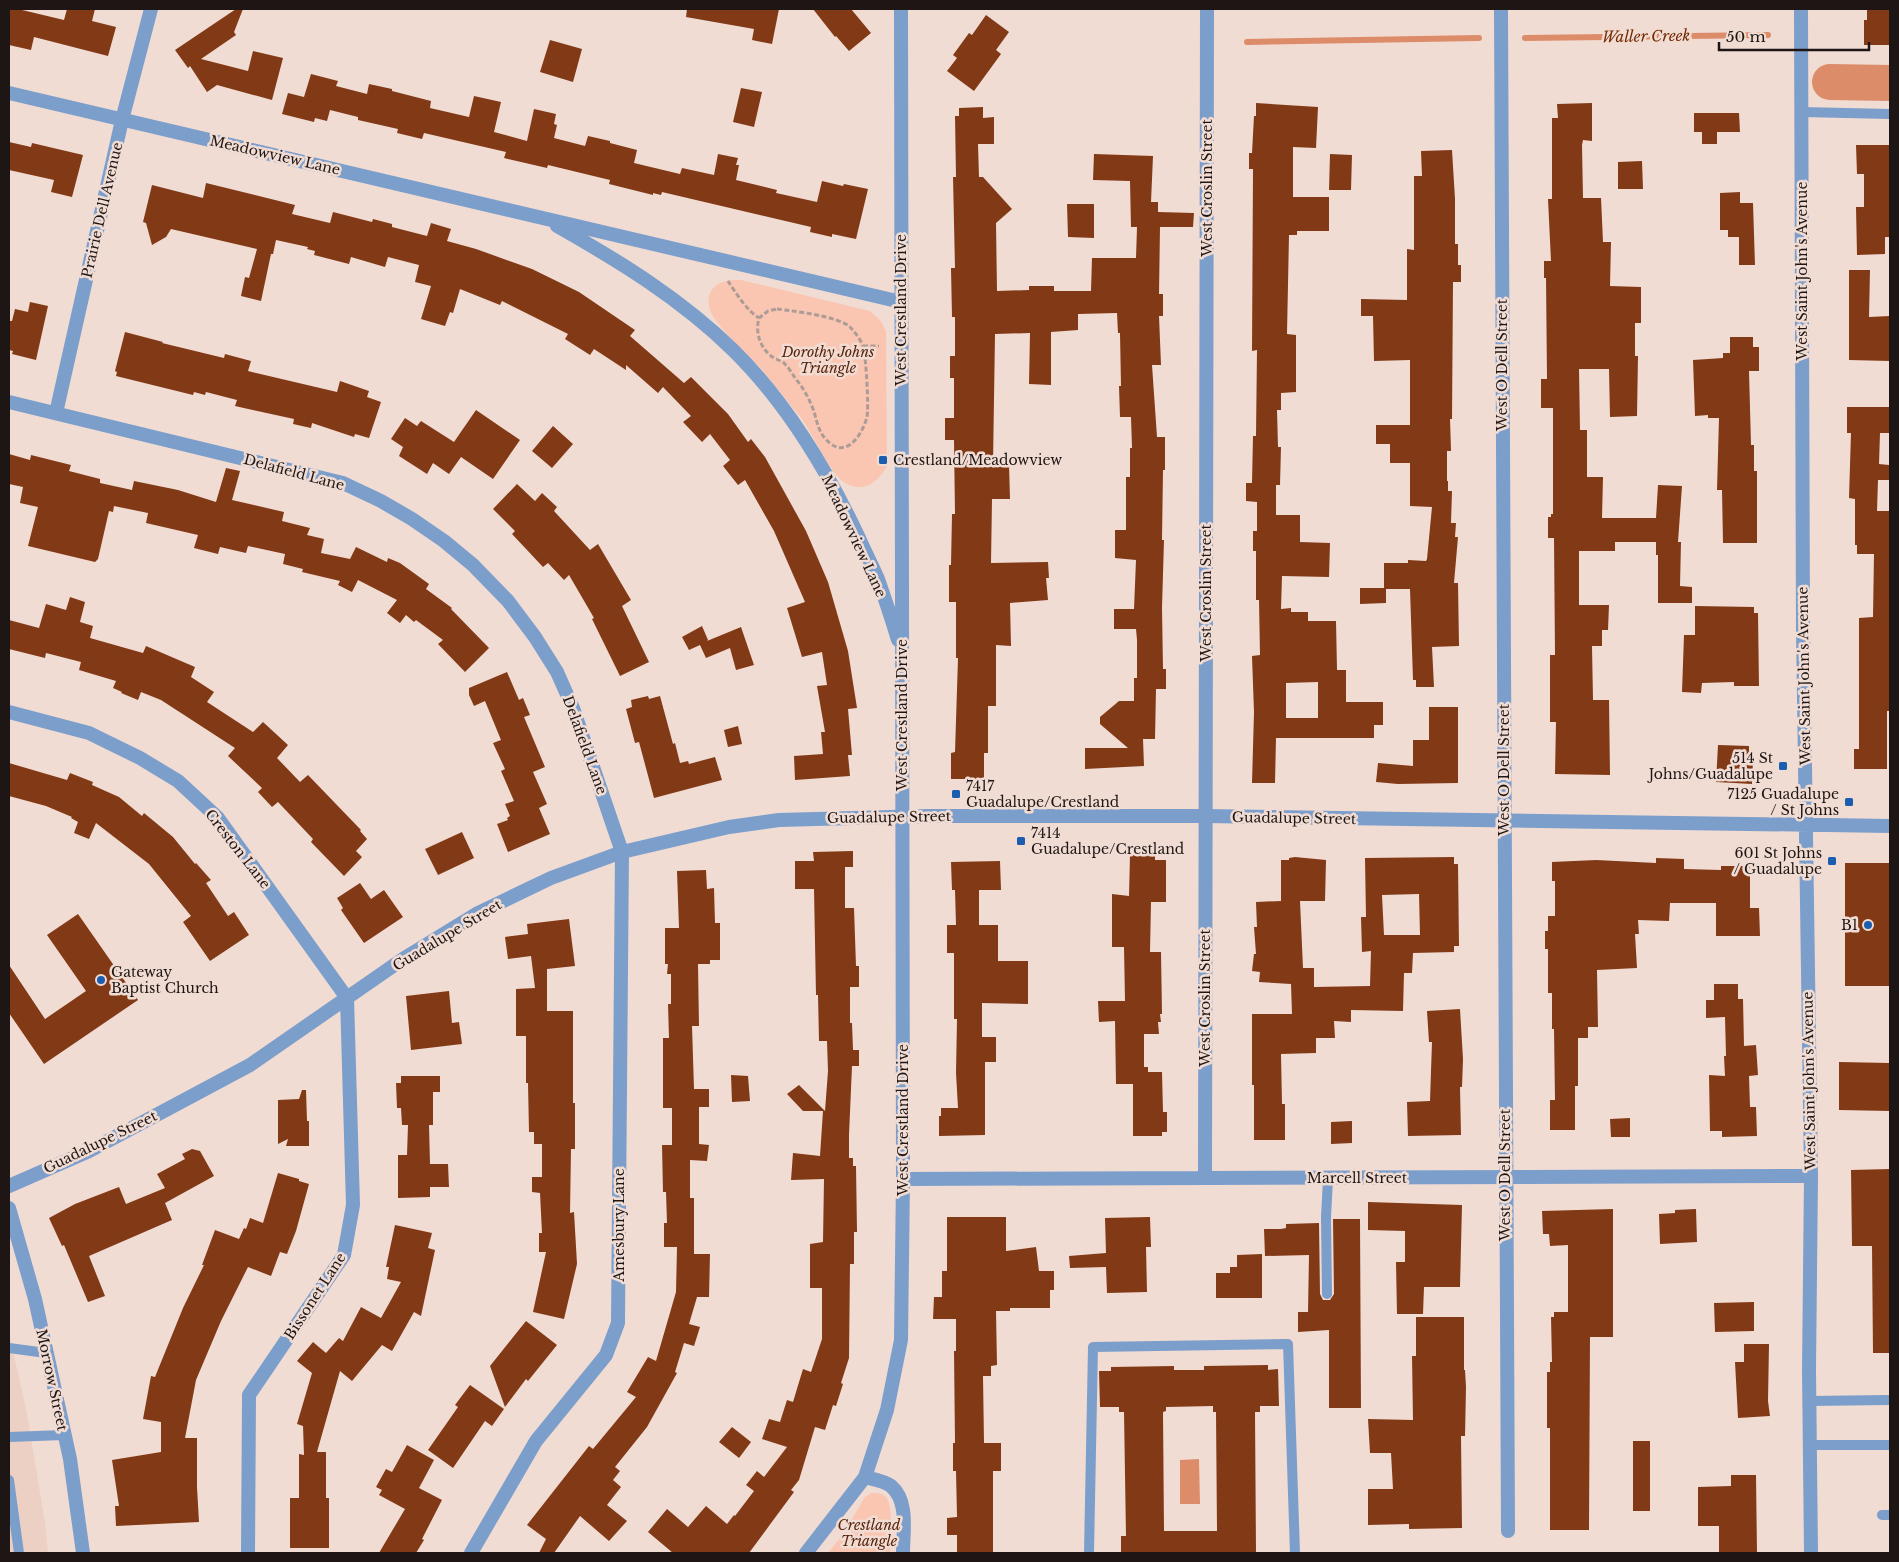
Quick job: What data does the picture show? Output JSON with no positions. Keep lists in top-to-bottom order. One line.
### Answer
{"streets":{"street":["Meadowview Lane","West Croslin Street","Prairie Dell Avenue","West Saint John's Avenue","West Crestland Drive","West O Dell Street","Delafield Lane","Guadalupe Street","Creston Lane","Marcell Street","Amesbury Lane","Bissonet Lane","Morrow Street"]},"crossings":[["Meadowview Lane","Prairie Dell Avenue"],["Meadowview Lane","West Crestland Drive"],["West Croslin Street","Guadalupe Street"],["West Croslin Street","Marcell Street"],["Prairie Dell Avenue","Delafield Lane"],["West Saint John's Avenue","Guadalupe Street"],["West Saint John's Avenue","Marcell Street"],["West Crestland Drive","Guadalupe Street"],["West Crestland Drive","Marcell Street"],["West O Dell Street","Guadalupe Street"],["West O Dell Street","Marcell Street"],["Delafield Lane","Guadalupe Street"],["Delafield Lane","Amesbury Lane"],["Guadalupe Street","Creston Lane"],["Guadalupe Street","Amesbury Lane"],["Guadalupe Street","Bissonet Lane"],["Creston Lane","Bissonet Lane"]],"water":["Waller Creek"],"parks":["Dorothy Johns Triangle","Crestland Triangle"],"places":{"transit":["Crestland/Meadowview","514 St Johns/Guadalupe","7417 Guadalupe/Crestland","7125 Guadalupe / St Johns","7414 Guadalupe/Crestland","601 St Johns / Guadalupe"],"other":["B1","Gateway Baptist Church"]},"scale_bar":"50 m"}
